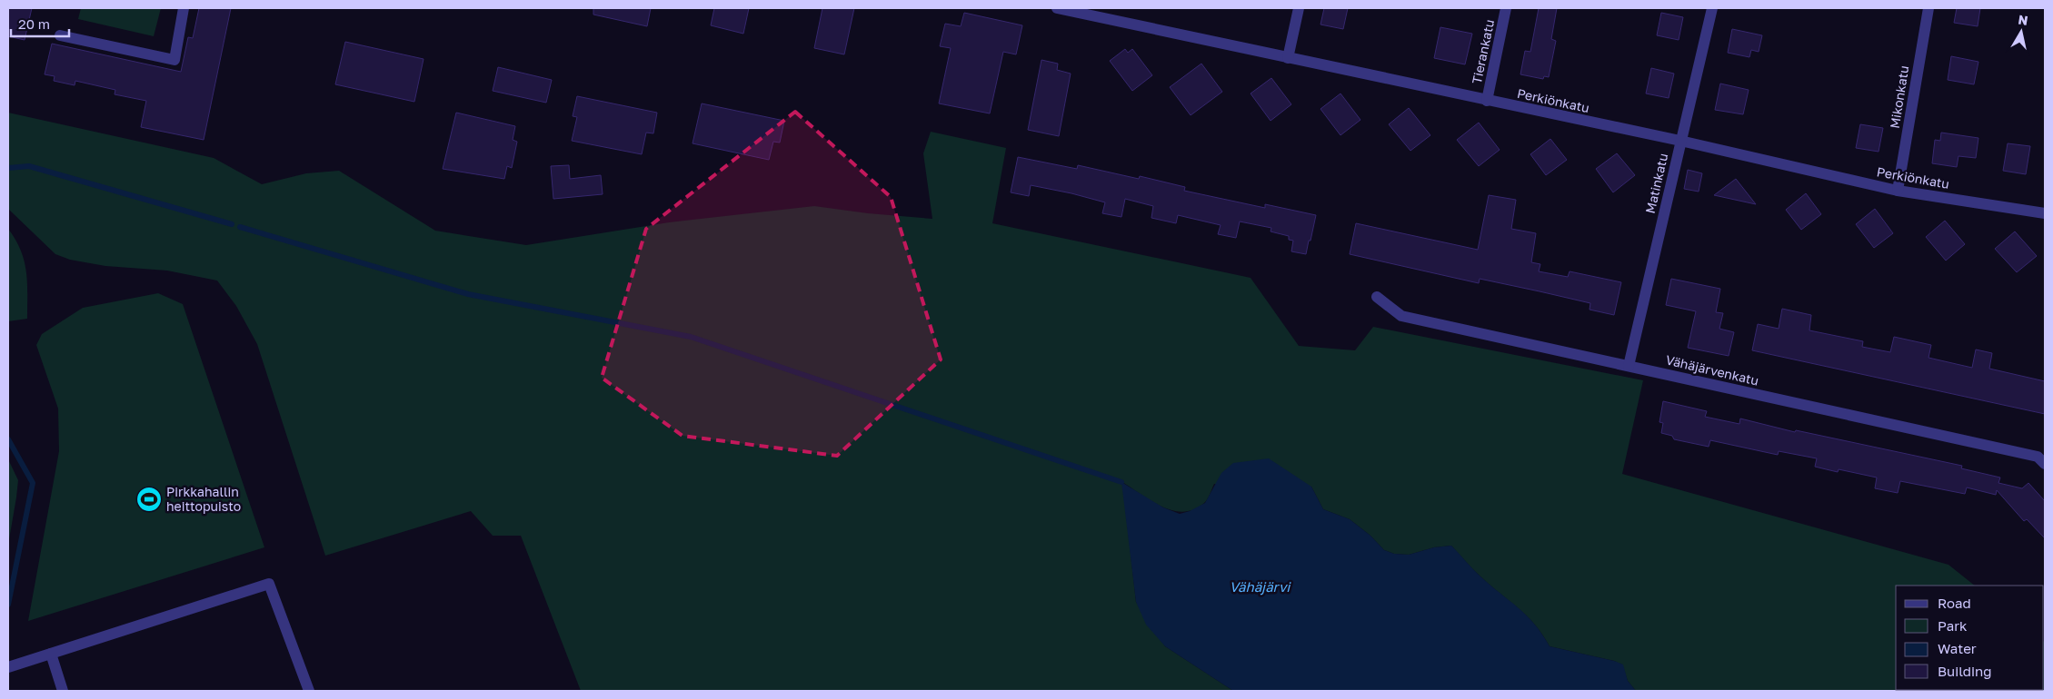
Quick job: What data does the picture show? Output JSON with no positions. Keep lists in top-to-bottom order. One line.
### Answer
{"streets":{"street":["Tierankatu","Mikonkatu","Perkiönkatu","Matinkatu","Vähäjärvenkatu"]},"crossings":[["Tierankatu","Perkiönkatu"],["Mikonkatu","Perkiönkatu"],["Perkiönkatu","Matinkatu"],["Matinkatu","Vähäjärvenkatu"]],"water":["Vähäjärvi"],"places":{"sports":["Pirkkahallin heittopuisto"]},"legend":["Road","Park","Water","Building"],"scale_bar":"20 m","north":"top"}
